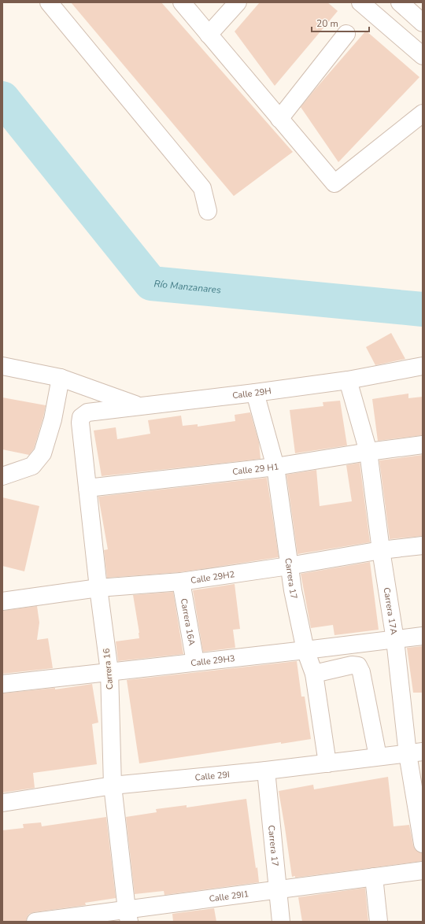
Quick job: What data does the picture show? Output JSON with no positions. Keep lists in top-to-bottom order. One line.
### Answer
{"streets":{"street":["Calle 29H","Calle 29 H1","Calle 29H2","Carrera 17","Carrera 17A","Carrera 16A","Calle 29H3","Carrera 16","Calle 29I","Calle 29I1"]},"crossings":[["Calle 29H","Carrera 17"],["Calle 29H","Carrera 17A"],["Calle 29H","Carrera 16"],["Calle 29 H1","Carrera 17"],["Calle 29 H1","Carrera 17A"],["Calle 29 H1","Carrera 16"],["Calle 29H2","Carrera 17"],["Calle 29H2","Carrera 17A"],["Calle 29H2","Carrera 16A"],["Calle 29H2","Carrera 16"],["Carrera 17","Calle 29H3"],["Carrera 17","Calle 29I"],["Carrera 17","Calle 29I1"],["Carrera 17A","Calle 29H3"],["Carrera 17A","Calle 29I"],["Carrera 16A","Calle 29H3"],["Calle 29H3","Carrera 16"],["Carrera 16","Calle 29I"],["Carrera 16","Calle 29I1"]],"water":["Río Manzanares"],"scale_bar":"20 m"}
